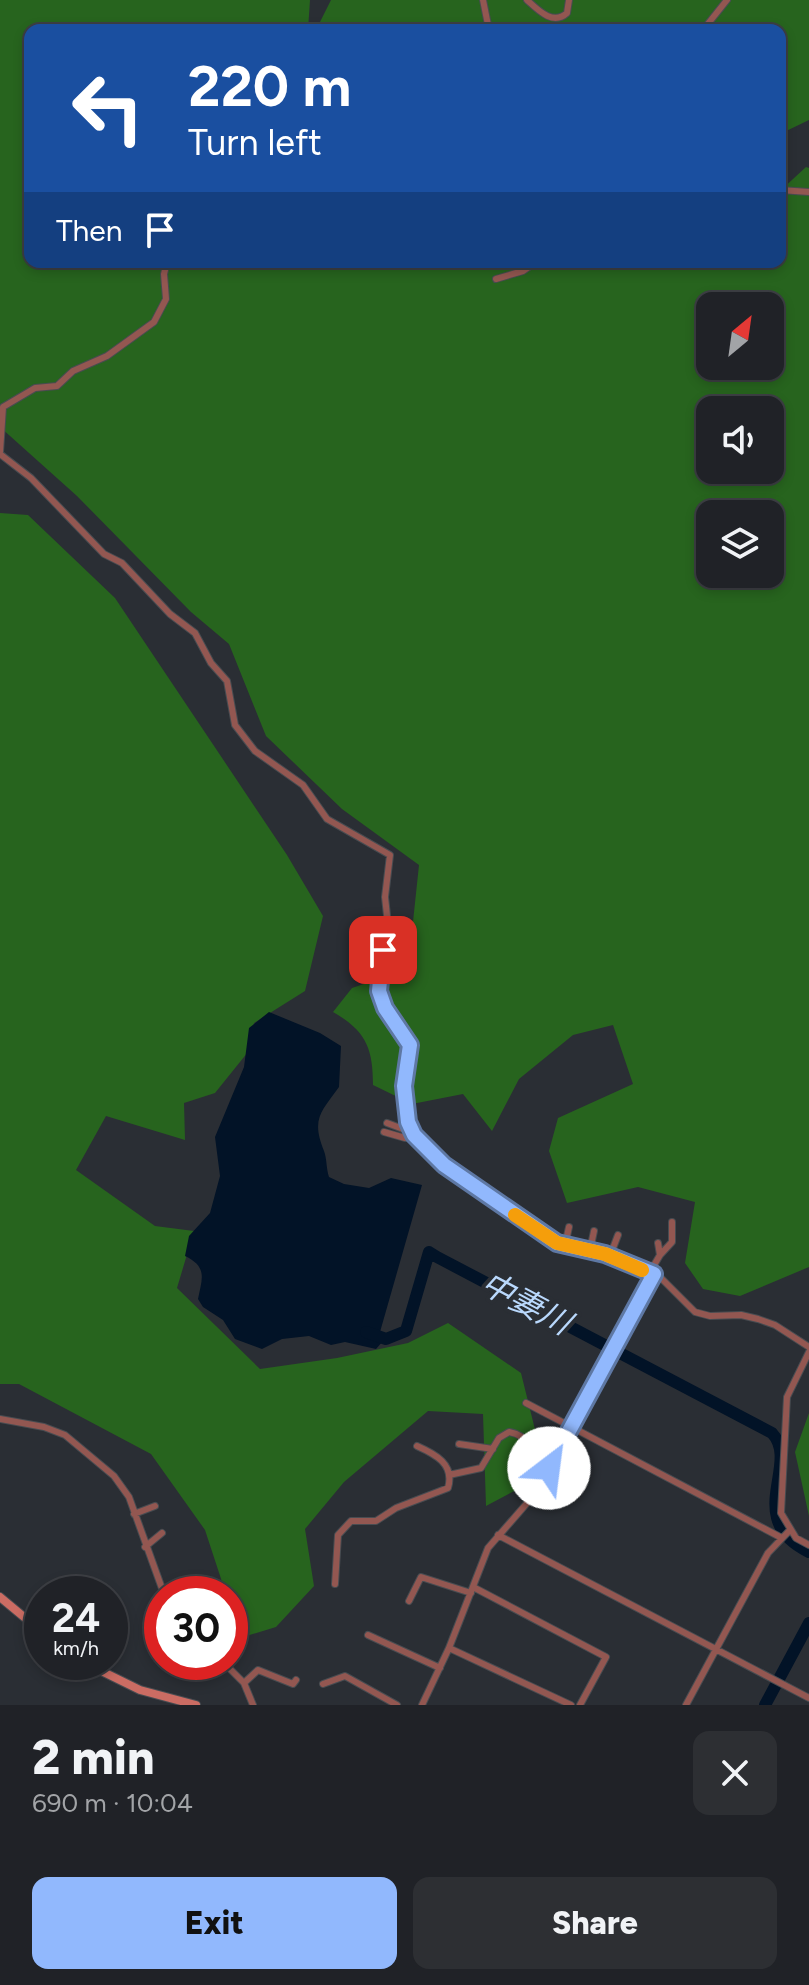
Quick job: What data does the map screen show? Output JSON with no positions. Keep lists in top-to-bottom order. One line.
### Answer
{"water":["中妻川"],"north":"top right","page":{"turn":["220 m","Turn left"],"then":"Then","speed":"24 km/h","limit":"30","heading":["2 min","690 m · 10:04"],"buttons":["Exit","Share"]}}
